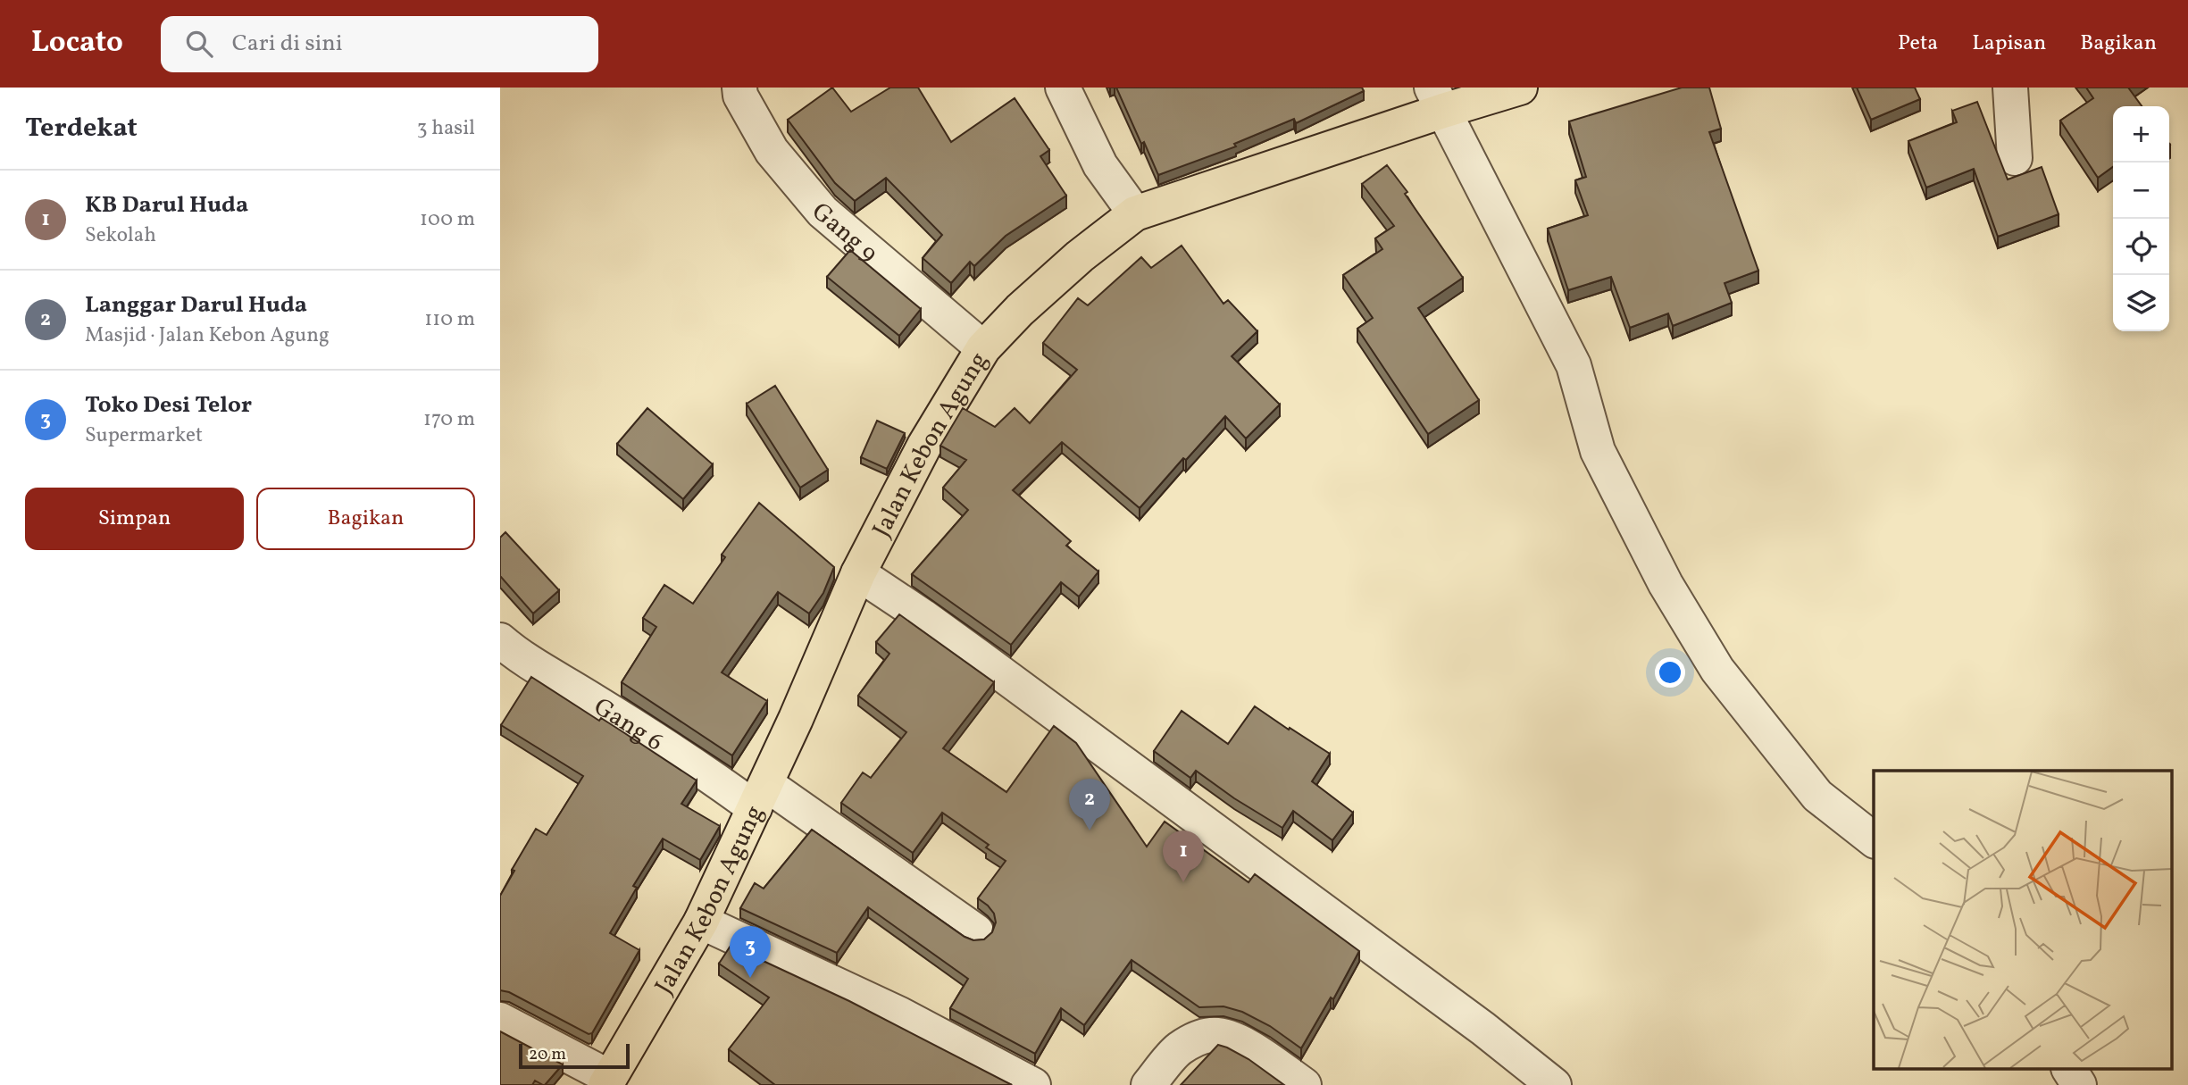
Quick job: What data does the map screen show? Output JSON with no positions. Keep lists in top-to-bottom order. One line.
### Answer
{"streets":{"highway":["Jalan Kebon Agung"],"street":["Gang 9","Gang 6"]},"crossings":[["Gang 9","Jalan Kebon Agung"],["Jalan Kebon Agung","Gang 6"]],"scale_bar":"20 m","page":{"header":"Locato","search":"Cari di sini","nav":["Peta","Lapisan","Bagikan"],"heading":["Terdekat","3 hasil"],"map_buttons":["+","−"],"list":[{"mark":"1","name":"KB Darul Huda","note":"Sekolah","value":"100 m"},{"mark":"2","name":"Langgar Darul Huda","note":"Masjid · Jalan Kebon Agung","value":"110 m"},{"mark":"3","name":"Toko Desi Telor","note":"Supermarket","value":"170 m"}],"buttons":["Simpan","Bagikan"],"pins":["2","1","3"],"scale":"20 m"}}
